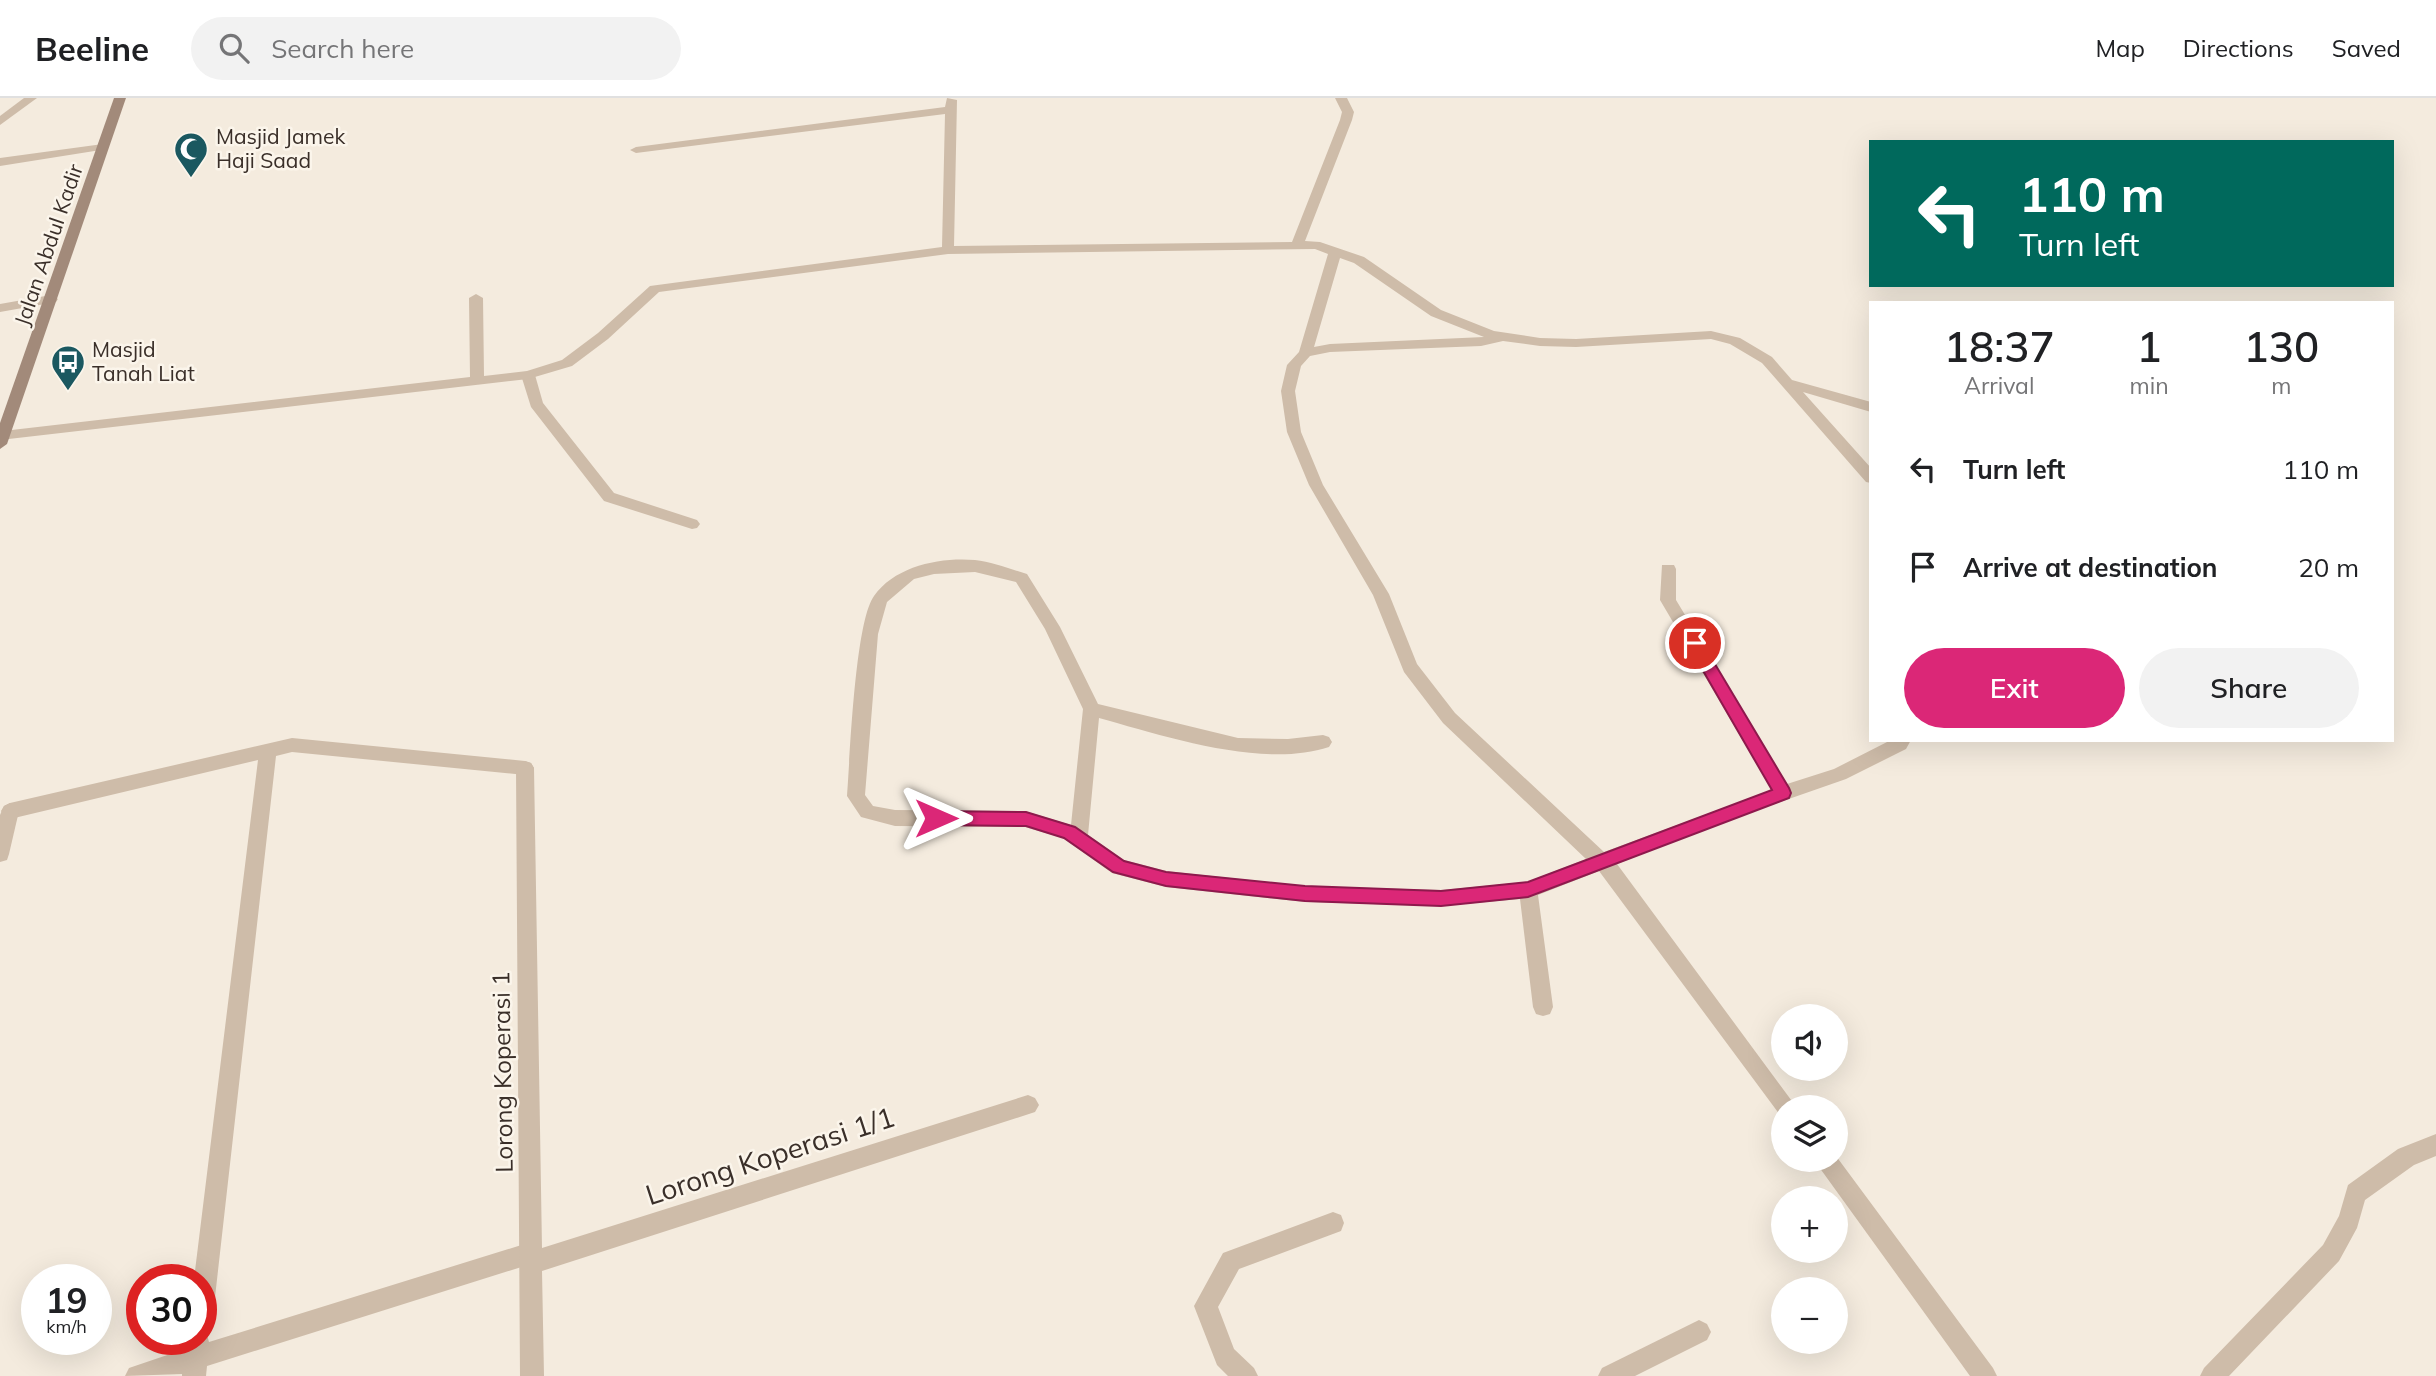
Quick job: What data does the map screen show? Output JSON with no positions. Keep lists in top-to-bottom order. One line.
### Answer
{"streets":{"main road":["Jalan Abdul Kadir"],"street":["Lorong Koperasi 1","Lorong Koperasi 1/1"]},"crossings":[["Lorong Koperasi 1","Lorong Koperasi 1/1"]],"places":{"mosque":["Masjid Jamek Haji Saad"],"bus stop":["Masjid Tanah Liat"]},"page":{"header":"Beeline","search":"Search here","nav":["Map","Directions","Saved"],"turn":["110 m","Turn left"],"eta":["18:37","Arrival","1","min","130","m"],"list":[{"name":"Turn left","value":"110 m"},{"name":"Arrive at destination","value":"20 m"}],"buttons":["Exit","Share"],"map_buttons":["+","−"],"speed":"19 km/h","limit":"30"}}
